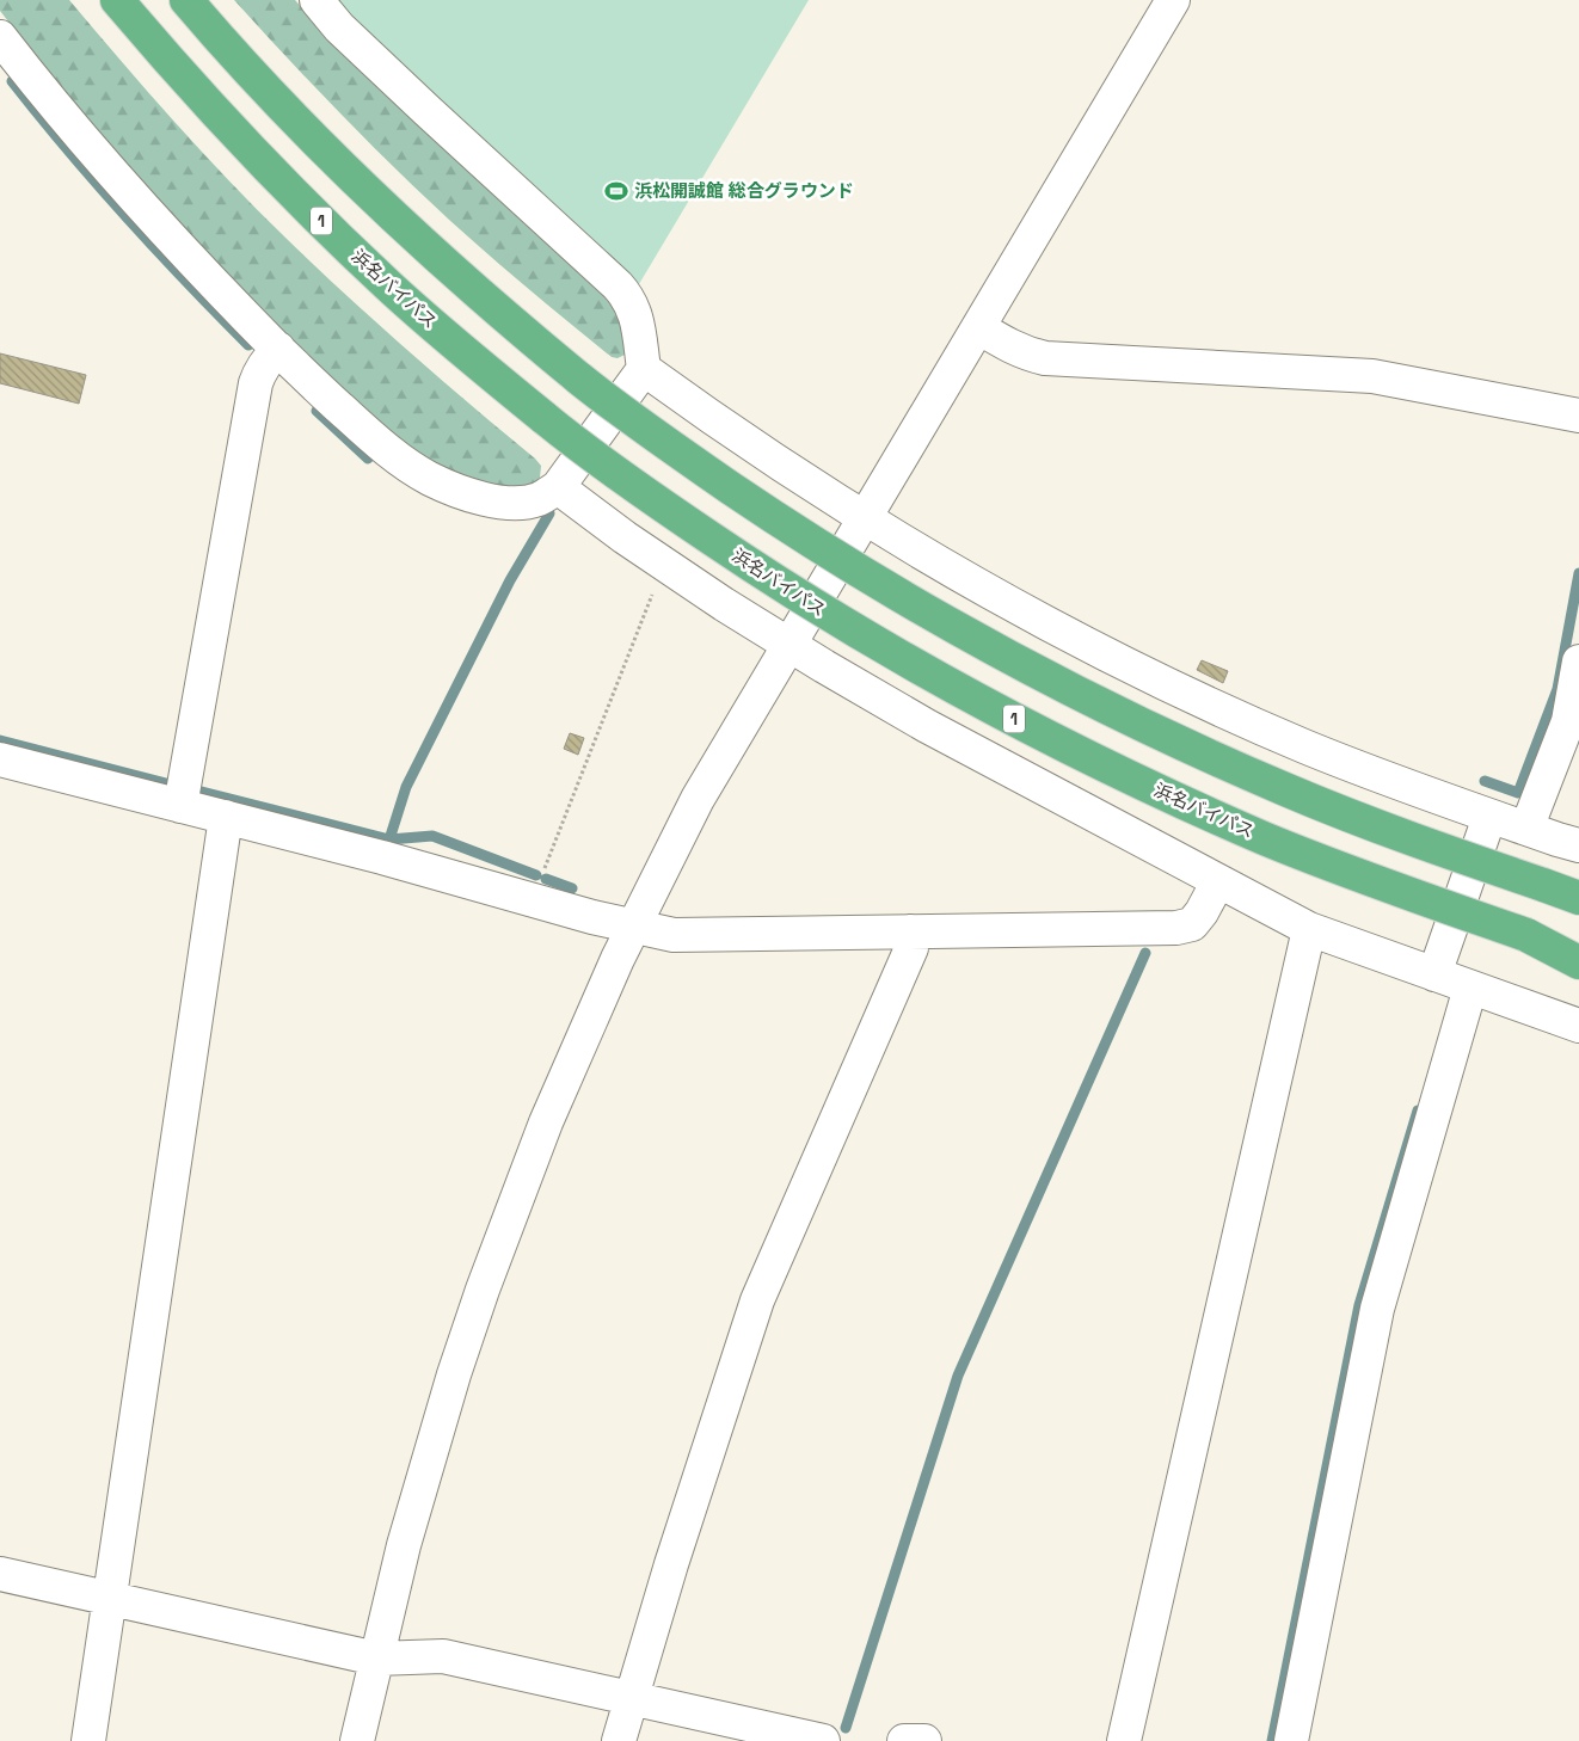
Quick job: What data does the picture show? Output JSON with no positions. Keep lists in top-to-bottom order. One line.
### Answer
{"streets":{"highway":["1","浜名バイパス"]},"places":{"sports":["浜松開誠館 総合グラウンド"]}}
